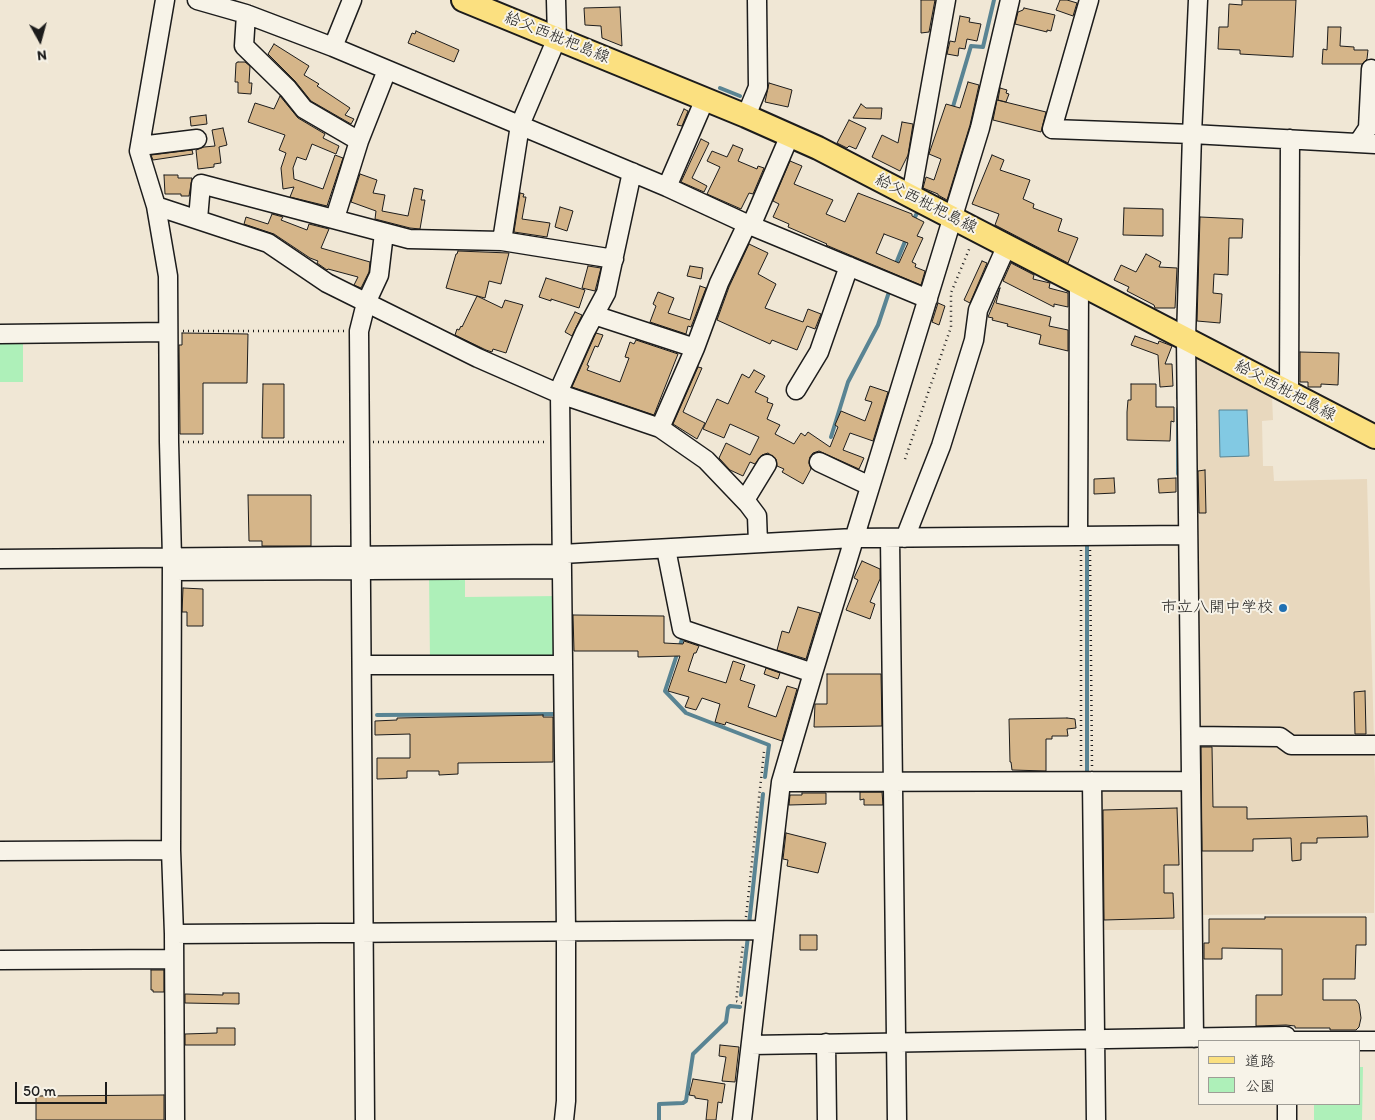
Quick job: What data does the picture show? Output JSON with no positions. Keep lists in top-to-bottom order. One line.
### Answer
{"streets":{"main road":["給父西枇杷島線"]},"places":["市立八開中学校"],"legend":["道路","公園"],"scale_bar":"50 m","north":"bottom"}
